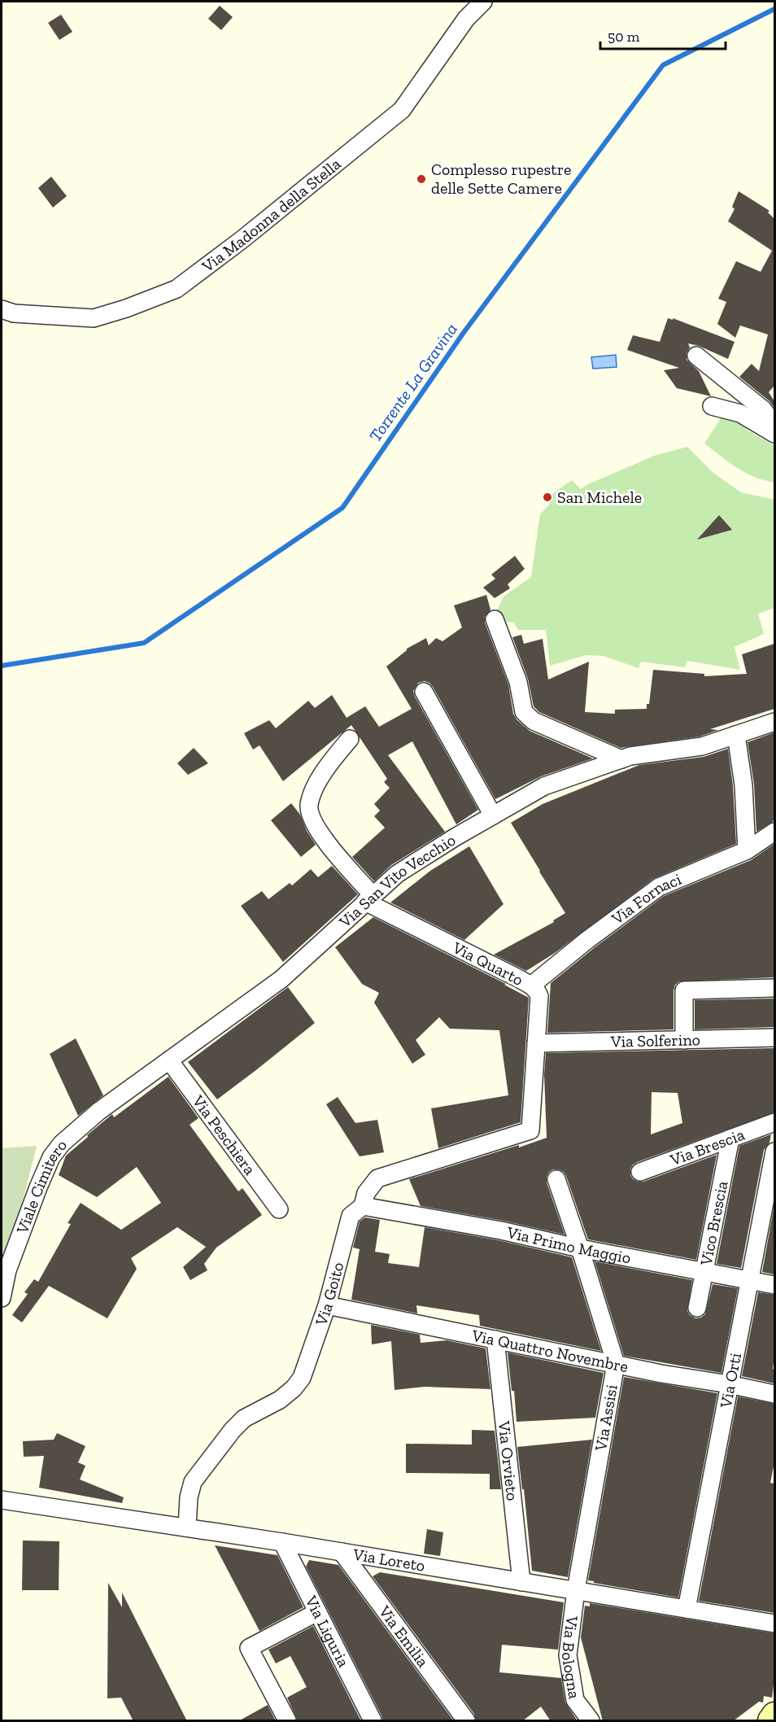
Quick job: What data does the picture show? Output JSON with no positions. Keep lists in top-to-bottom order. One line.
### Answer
{"streets":{"street":["Via Madonna della Stella","Via San Vito Vecchio","Via Fornaci","Via Quarto","Via Solferino","Via Peschiera","Via Brescia","Viale Cimitero","Vico Brescia","Via Primo Maggio","Via Goito","Via Quattro Novembre","Via Orti","Via Assisi","Via Orvieto","Via Loreto","Via Liguria","Via Emilia","Via Bologna"]},"crossings":[["Via San Vito Vecchio","Via Quarto"],["Via San Vito Vecchio","Via Peschiera"],["Via San Vito Vecchio","Viale Cimitero"],["Via Fornaci","Via Quarto"],["Via Quarto","Via Solferino"],["Via Quarto","Via Goito"],["Via Brescia","Vico Brescia"],["Vico Brescia","Via Primo Maggio"],["Via Primo Maggio","Via Goito"],["Via Primo Maggio","Via Orti"],["Via Primo Maggio","Via Assisi"],["Via Goito","Via Quattro Novembre"],["Via Goito","Via Loreto"],["Via Quattro Novembre","Via Orti"],["Via Quattro Novembre","Via Assisi"],["Via Quattro Novembre","Via Orvieto"],["Via Orti","Via Loreto"],["Via Assisi","Via Loreto"],["Via Assisi","Via Bologna"],["Via Orvieto","Via Loreto"],["Via Loreto","Via Liguria"],["Via Loreto","Via Emilia"],["Via Loreto","Via Bologna"]],"water":["Torrente La Gravina"],"places":["Complesso rupestre delle Sette Camere","San Michele"],"scale_bar":"50 m"}
